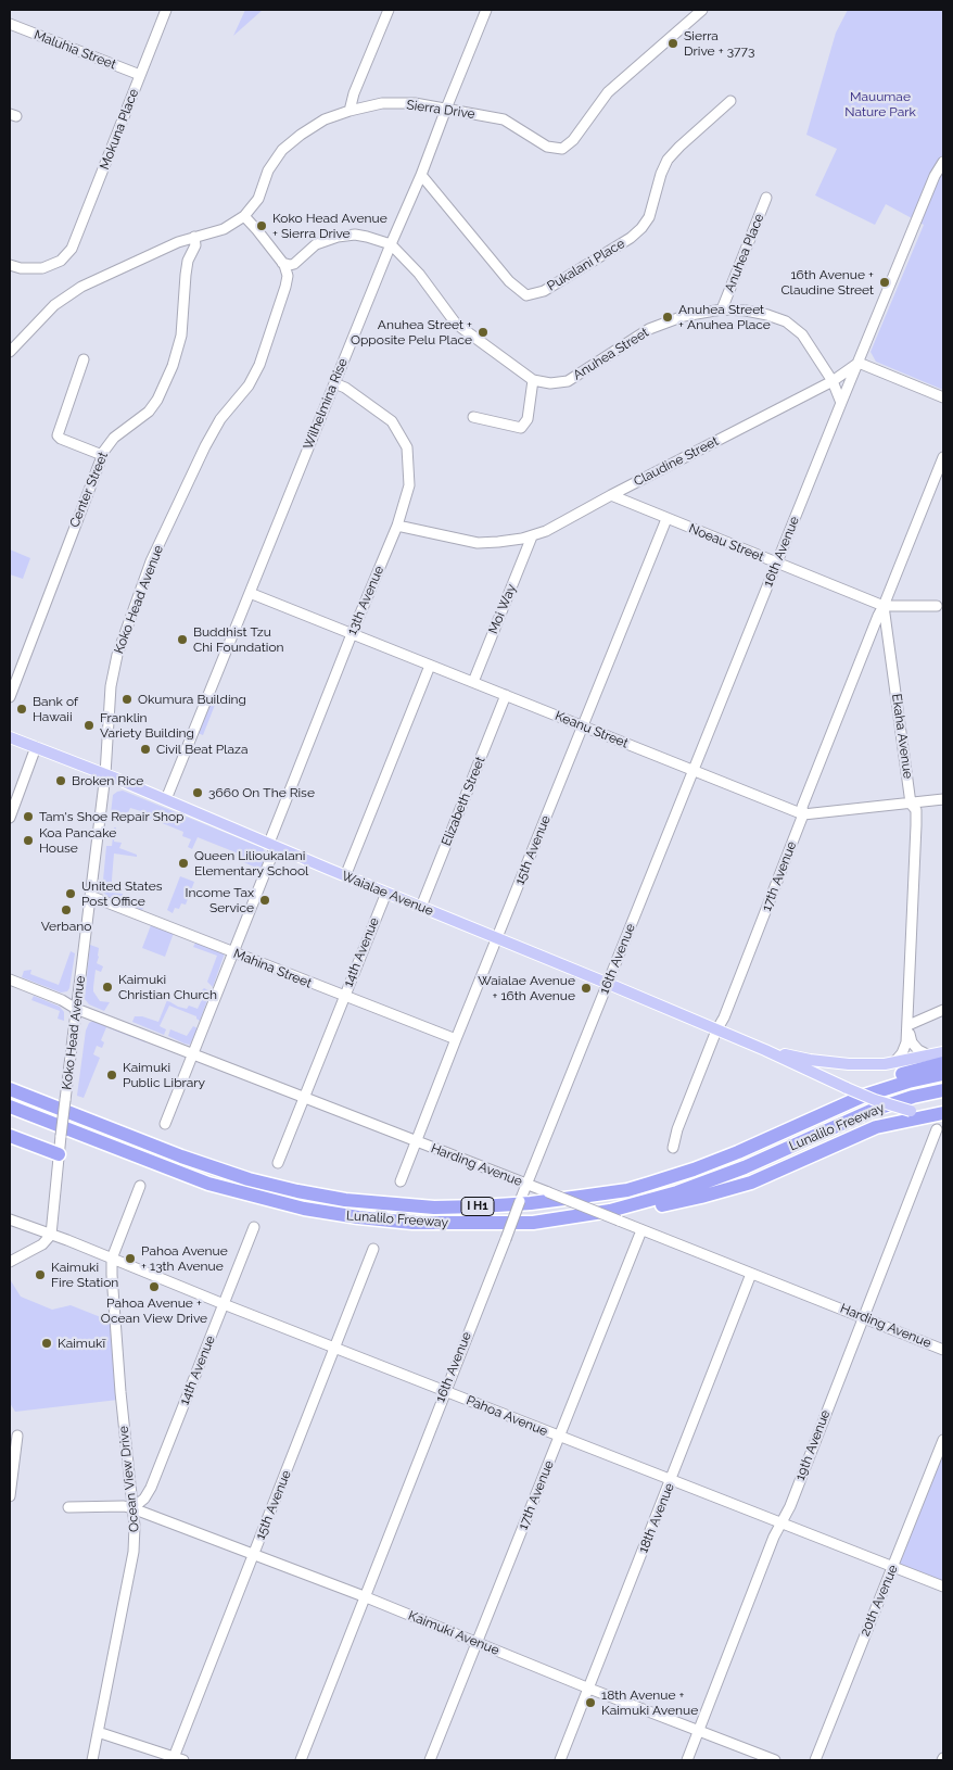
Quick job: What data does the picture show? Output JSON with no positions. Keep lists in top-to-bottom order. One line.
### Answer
{"streets":{"highway":["Lunalilo Freeway","I H1"],"main road":["Waialae Avenue"],"street":["Maluhia Street","Sierra Drive","Mokuna Place","Anuhea Place","Pukalani Place","Anuhea Street","Wilhelmina Rise","Claudine Street","Center Street","Noeau Street","16th Avenue","Koko Head Avenue","13th Avenue","Moi Way","Keanu Street","Ekaha Avenue","Elizabeth Street","15th Avenue","17th Avenue","14th Avenue","Mahina Street","Harding Avenue","Pahoa Avenue","19th Avenue","Ocean View Drive","18th Avenue","20th Avenue","Kaimuki Avenue"]},"crossings":[["Maluhia Street","Mokuna Place"],["Sierra Drive","Wilhelmina Rise"],["Sierra Drive","Center Street"],["Anuhea Place","Anuhea Street"],["Pukalani Place","Wilhelmina Rise"],["Anuhea Street","Claudine Street"],["Anuhea Street","16th Avenue"],["Wilhelmina Rise","13th Avenue"],["Wilhelmina Rise","Keanu Street"],["Wilhelmina Rise","Waialae Avenue"],["Claudine Street","Noeau Street"],["Claudine Street","16th Avenue"],["Claudine Street","13th Avenue"],["Claudine Street","Moi Way"],["Noeau Street","16th Avenue"],["Noeau Street","Ekaha Avenue"],["Noeau Street","15th Avenue"],["Noeau Street","17th Avenue"],["16th Avenue","Keanu Street"],["16th Avenue","Waialae Avenue"],["16th Avenue","Harding Avenue"],["16th Avenue","Pahoa Avenue"],["16th Avenue","Kaimuki Avenue"],["Koko Head Avenue","Waialae Avenue"],["Koko Head Avenue","Mahina Street"],["Koko Head Avenue","Harding Avenue"],["Koko Head Avenue","Pahoa Avenue"],["13th Avenue","Keanu Street"],["13th Avenue","Waialae Avenue"],["13th Avenue","Mahina Street"],["13th Avenue","Harding Avenue"],["Moi Way","Keanu Street"],["Keanu Street","Ekaha Avenue"],["Keanu Street","Elizabeth Street"],["Keanu Street","15th Avenue"],["Keanu Street","17th Avenue"],["Ekaha Avenue","17th Avenue"],["Ekaha Avenue","Waialae Avenue"],["Elizabeth Street","Waialae Avenue"],["15th Avenue","Waialae Avenue"],["15th Avenue","Mahina Street"],["15th Avenue","Harding Avenue"],["15th Avenue","Pahoa Avenue"],["15th Avenue","Kaimuki Avenue"],["17th Avenue","Waialae Avenue"],["17th Avenue","Harding Avenue"],["17th Avenue","Pahoa Avenue"],["17th Avenue","Kaimuki Avenue"],["Waialae Avenue","14th Avenue"],["14th Avenue","Mahina Street"],["14th Avenue","Harding Avenue"],["14th Avenue","Pahoa Avenue"],["14th Avenue","Ocean View Drive"],["14th Avenue","Kaimuki Avenue"],["Harding Avenue","19th Avenue"],["Harding Avenue","18th Avenue"],["Pahoa Avenue","19th Avenue"],["Pahoa Avenue","Ocean View Drive"],["Pahoa Avenue","18th Avenue"],["Pahoa Avenue","20th Avenue"],["19th Avenue","Kaimuki Avenue"],["Ocean View Drive","Kaimuki Avenue"],["18th Avenue","Kaimuki Avenue"]],"parks":["Mauumae Nature Park"],"places":["Sierra Drive + 3773","Koko Head Avenue + Sierra Drive","16th Avenue + Claudine Street","Anuhea Street + Anuhea Place","Anuhea Street + Opposite Pelu Place","Buddhist Tzu Chi Foundation","Okumura Building","Bank of Hawaii","Franklin Variety Building","Civil Beat Plaza","Broken Rice","3660 On The Rise","Tam's Shoe Repair Shop","Koa Pancake House","Queen Lilioukalani Elementary School","United States Post Office","Income Tax Service","Verbano","Kaimuki Christian Church","Waialae Avenue + 16th Avenue","Kaimuki Public Library","Pahoa Avenue + 13th Avenue","Kaimuki Fire Station","Pahoa Avenue + Ocean View Drive","Kaimukī","18th Avenue + Kaimuki Avenue"]}
